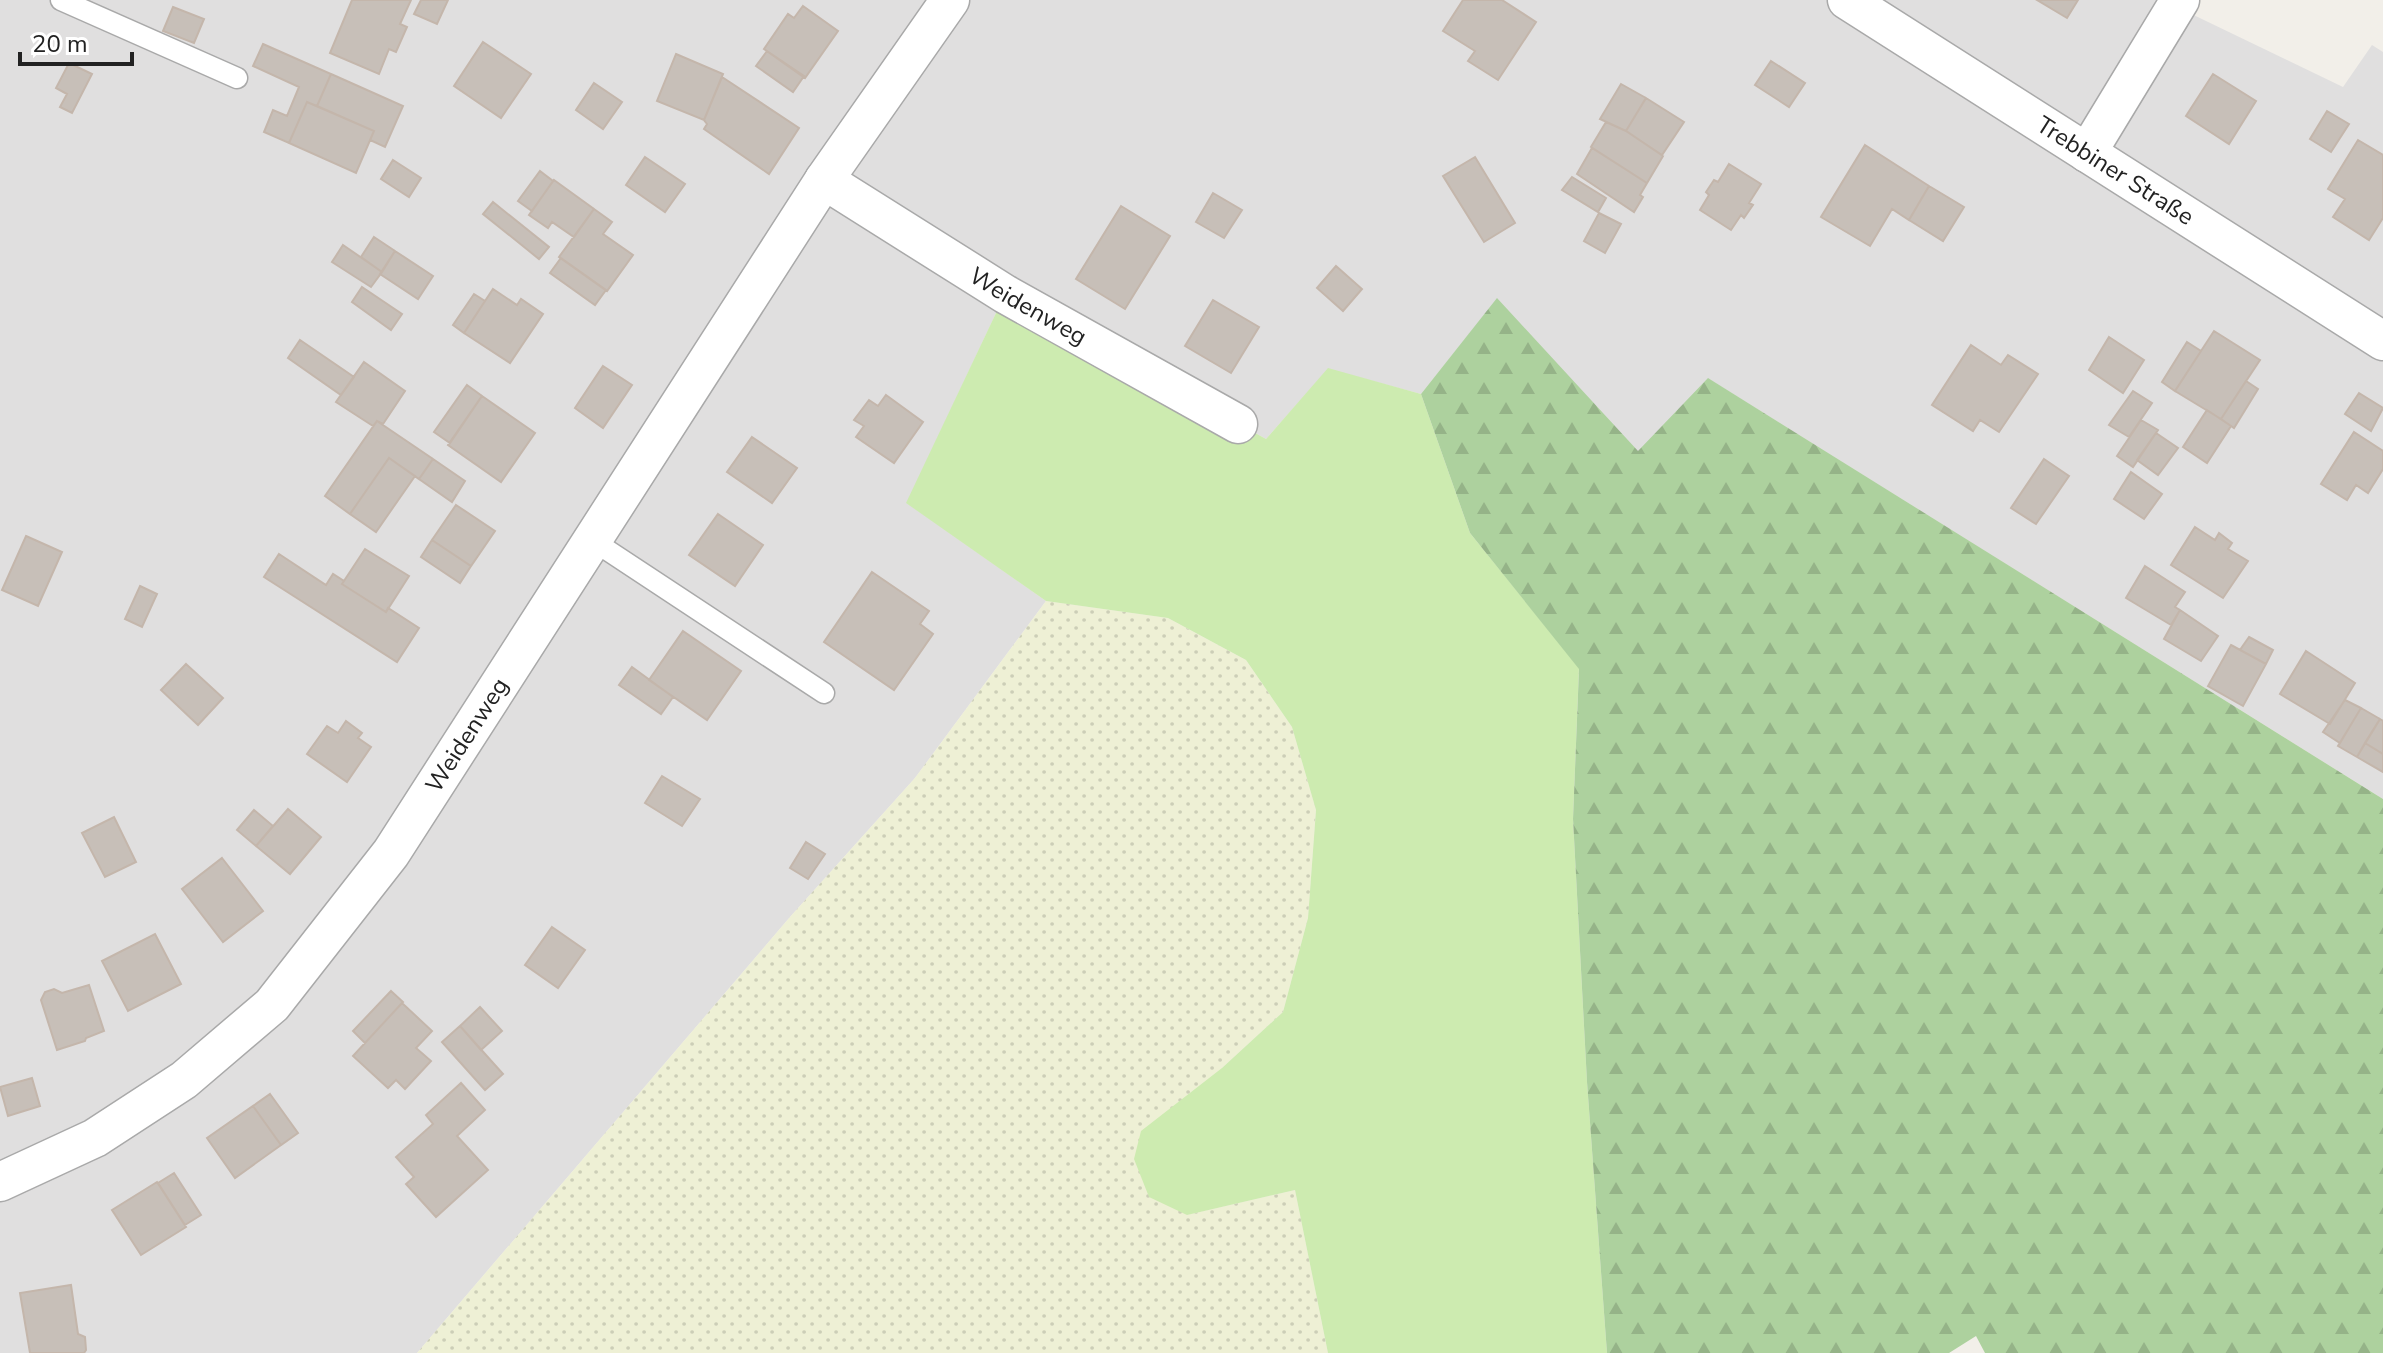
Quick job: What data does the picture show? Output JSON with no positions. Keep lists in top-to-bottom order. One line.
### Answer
{"streets":{"street":["Trebbiner Straße","Weidenweg"]},"scale_bar":"20 m"}
